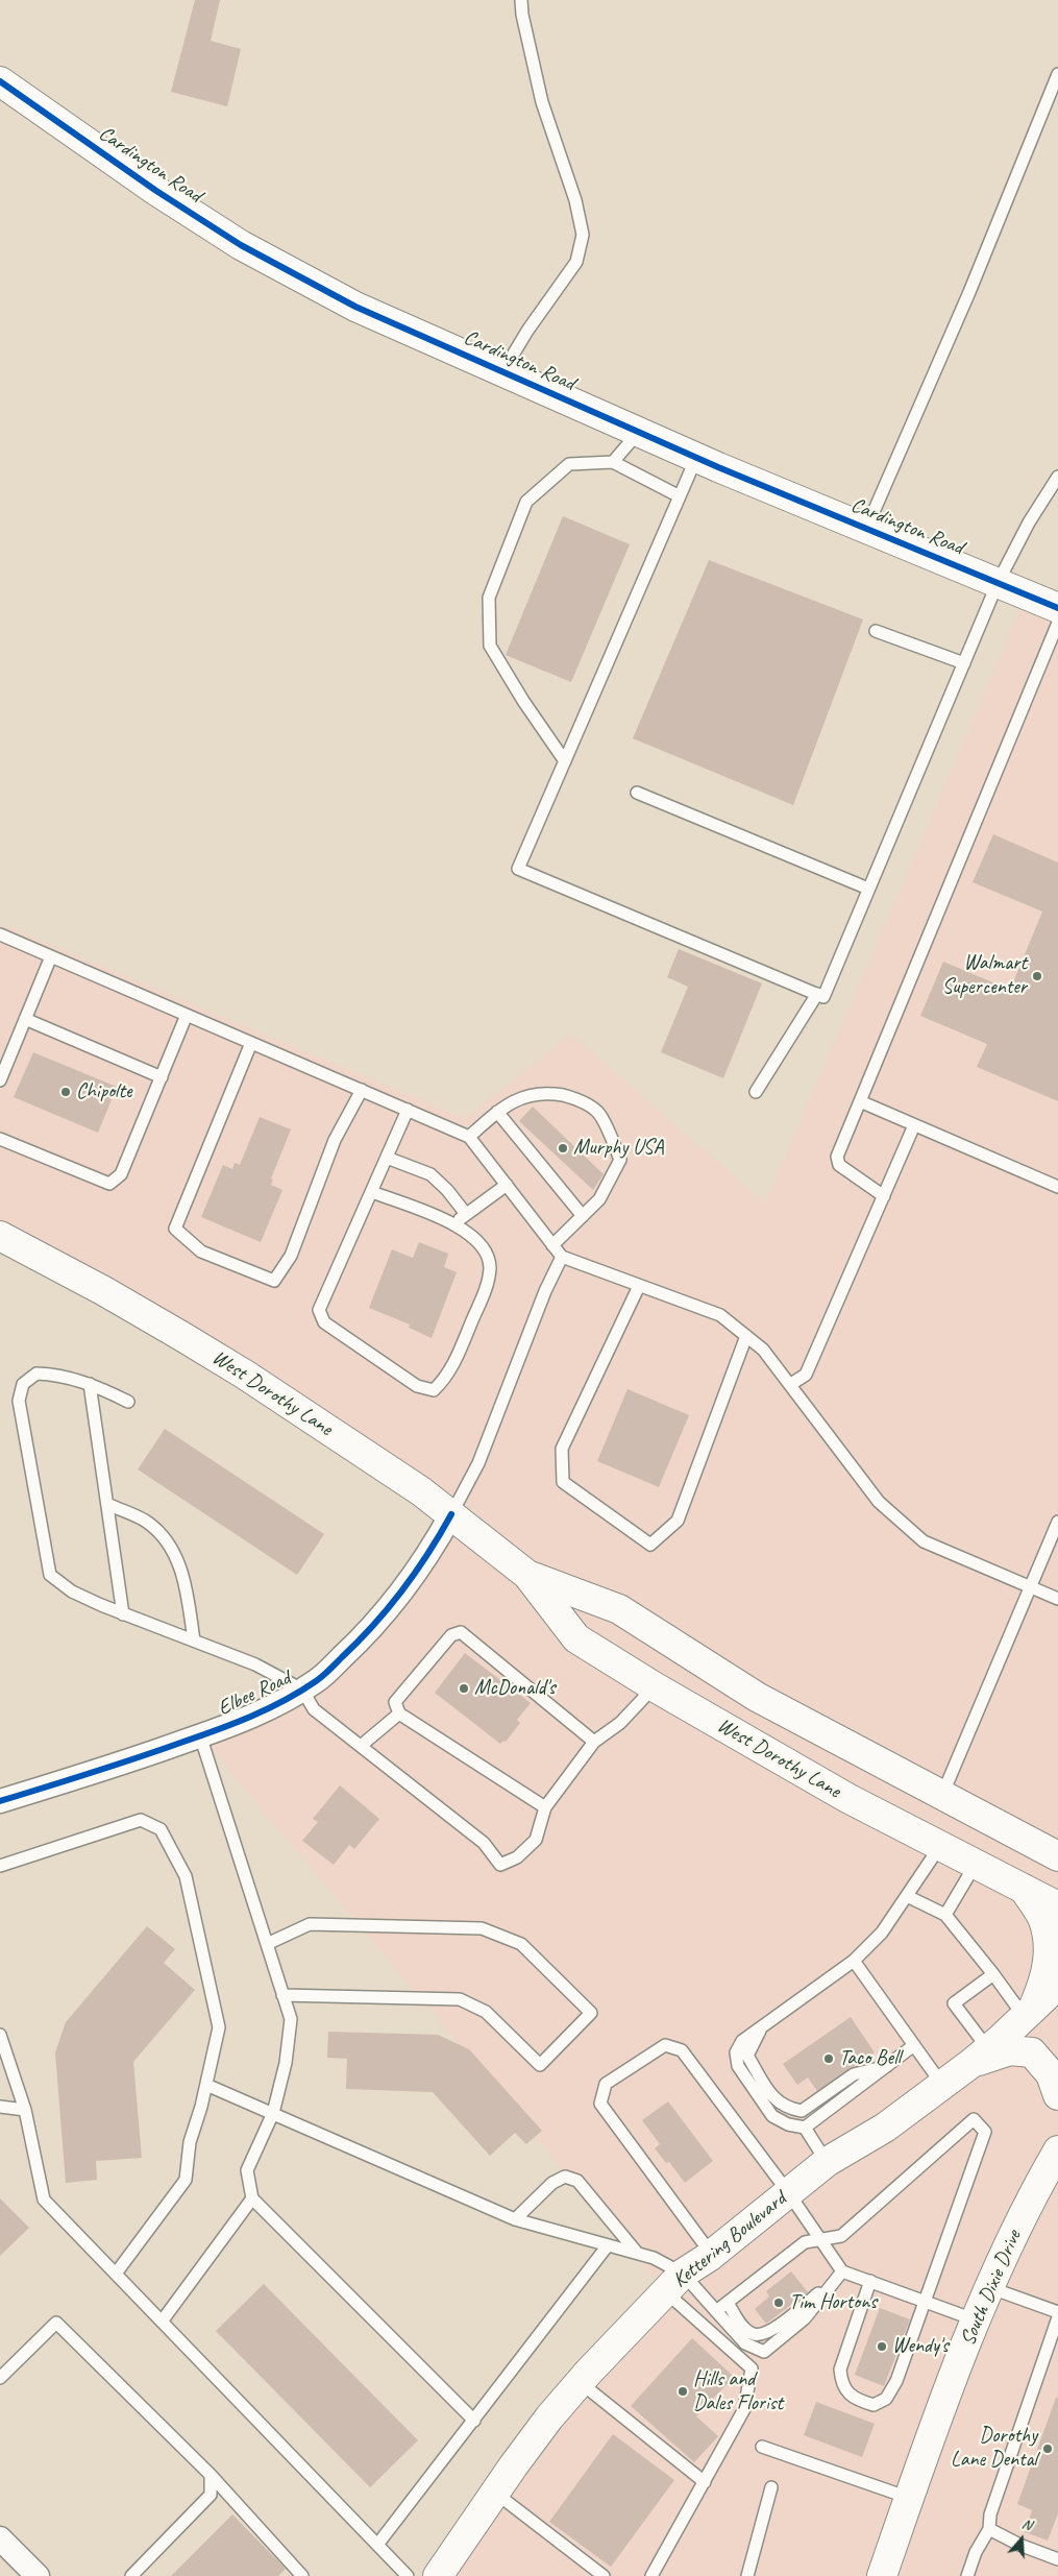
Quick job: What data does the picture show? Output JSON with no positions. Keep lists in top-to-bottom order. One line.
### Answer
{"streets":{"main road":["Cardington Road","West Dorothy Lane","Kettering Boulevard","South Dixie Drive"],"street":["Elbee Road"]},"crossings":[["West Dorothy Lane","Elbee Road"]],"places":["Walmart Supercenter","Chipolte","Murphy USA","McDonald's","Taco Bell","Tim Hortons","Wendy's","Hills and Dales Florist","Dorothy Lane Dental"],"north":"top"}
